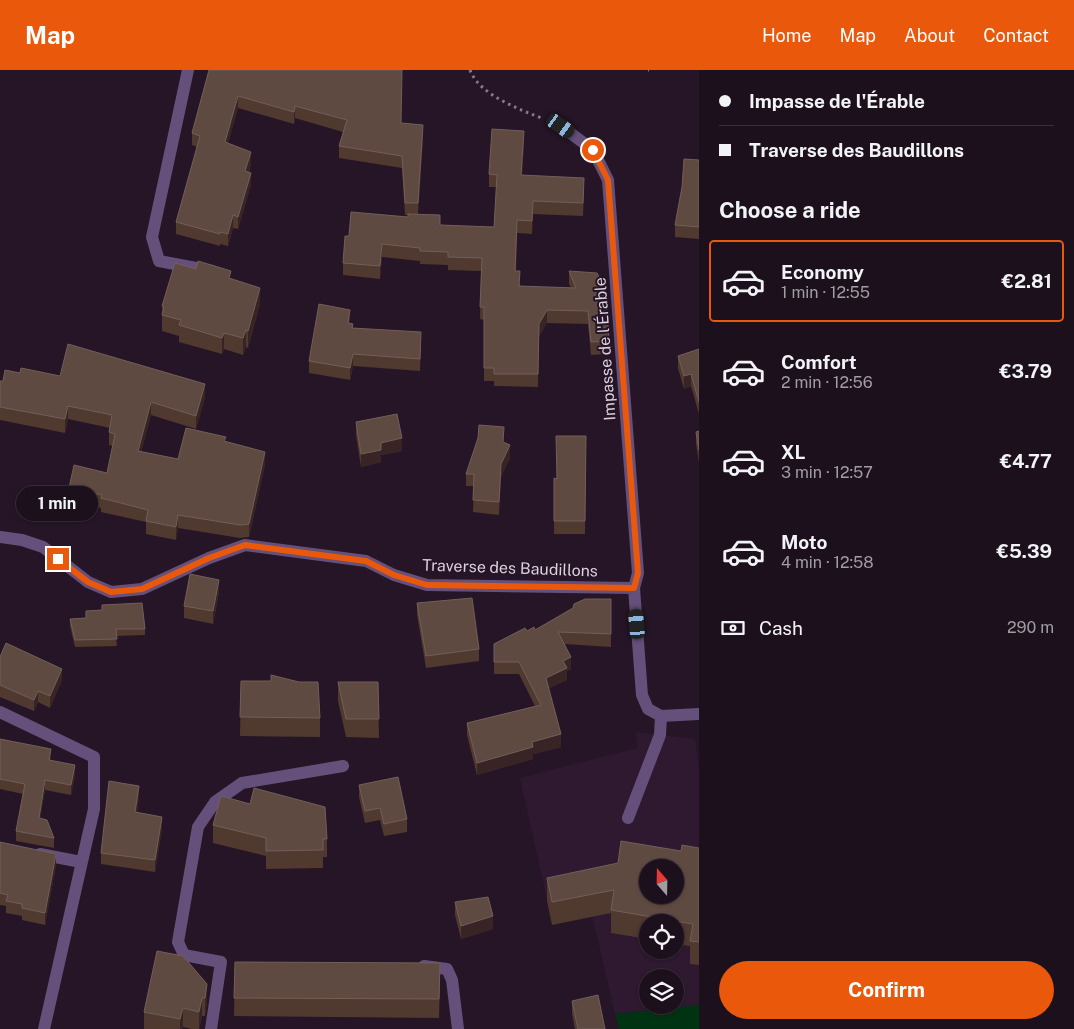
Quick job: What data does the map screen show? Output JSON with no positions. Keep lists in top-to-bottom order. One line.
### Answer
{"streets":{"street":["Impasse de l'Érable","Traverse des Baudillons"]},"crossings":[["Impasse de l'Érable","Traverse des Baudillons"]],"north":"top","page":{"header":"Map","nav":["Home","Map","About","Contact"],"banner":["Impasse de l'Érable","Traverse des Baudillons"],"heading":"Choose a ride","list":[{"name":"Economy","note":"1 min · 12:55","value":"€2.81"},{"name":"Comfort","note":"2 min · 12:56","value":"€3.79"},{"name":"XL","note":"3 min · 12:57","value":"€4.77"},{"name":"Moto","note":"4 min · 12:58","value":"€5.39"}],"bubble":"1 min","pay":["Cash","290 m"],"buttons":"Confirm"}}
